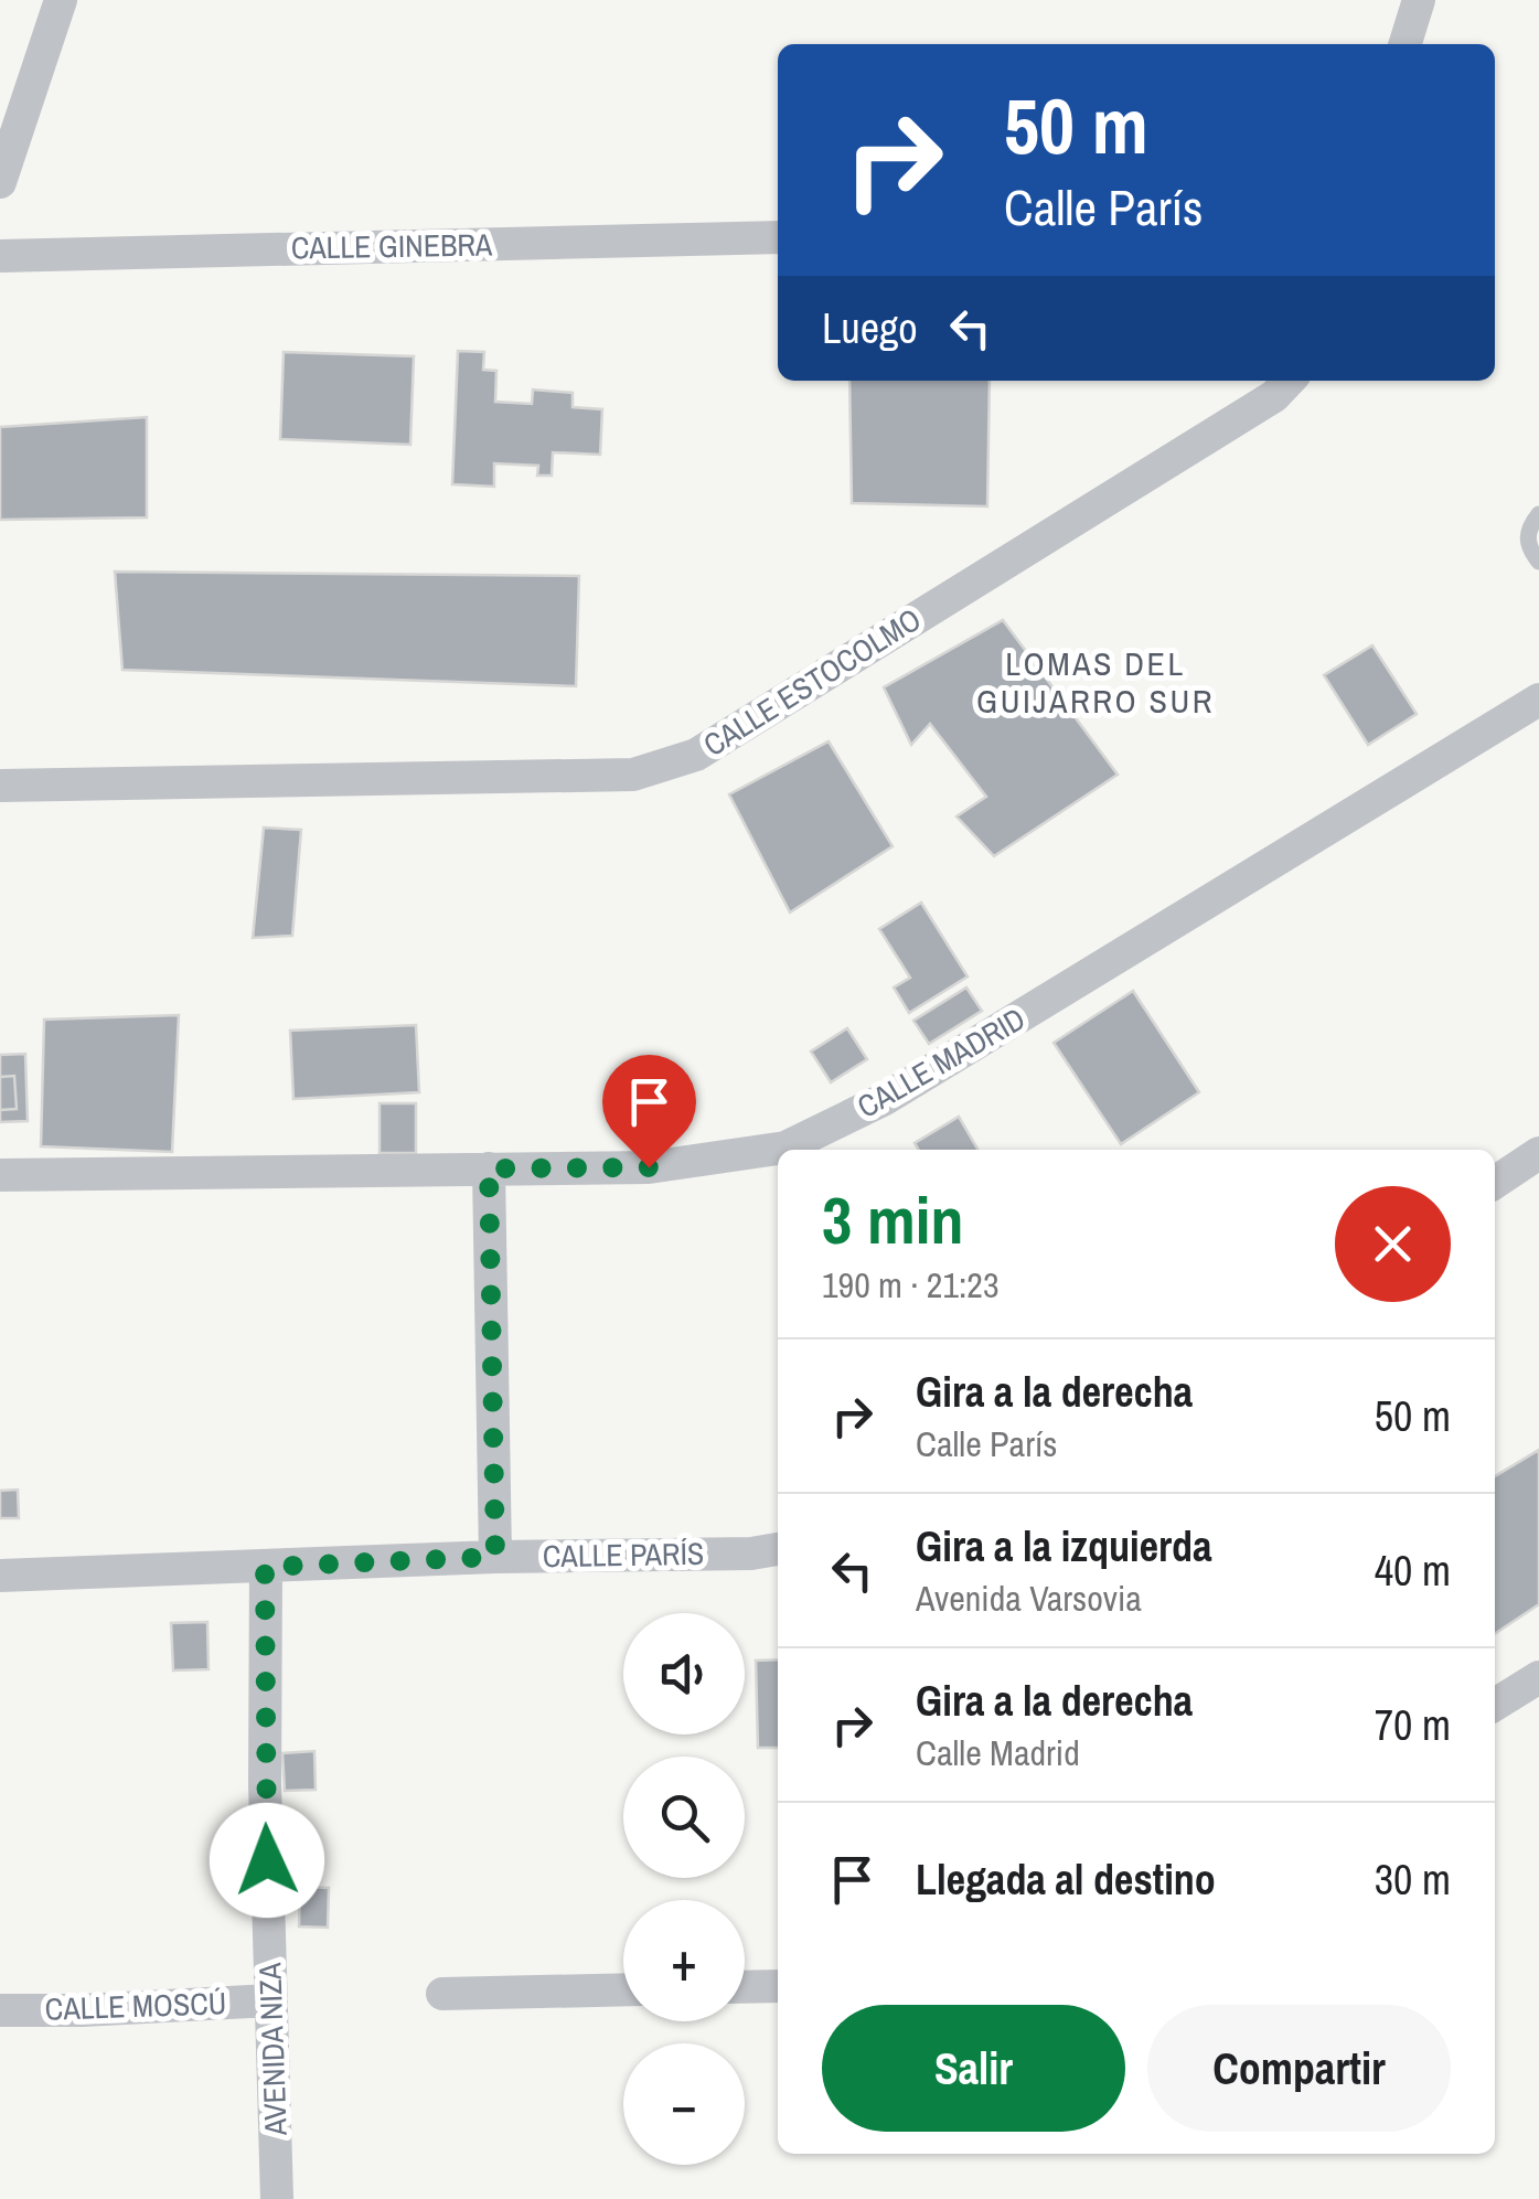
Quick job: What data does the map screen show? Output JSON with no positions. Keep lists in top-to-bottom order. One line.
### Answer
{"streets":{"street":["CALLE GINEBRA","CALLE ESTOCOLMO","CALLE MADRID","CALLE PARÍS","CALLE MOSCÚ","AVENIDA NIZA"]},"crossings":[["CALLE PARÍS","AVENIDA NIZA"],["CALLE MOSCÚ","AVENIDA NIZA"]],"districts":["LOMAS DEL GUIJARRO SUR"],"page":{"turn":["50 m","Calle París"],"then":"Luego","heading":["3 min","190 m · 21:23"],"list":[{"name":"Gira a la derecha","note":"Calle París","value":"50 m"},{"name":"Gira a la izquierda","note":"Avenida Varsovia","value":"40 m"},{"name":"Gira a la derecha","note":"Calle Madrid","value":"70 m"},{"name":"Llegada al destino","value":"30 m"}],"map_buttons":["+","−"],"buttons":["Salir","Compartir"]}}
